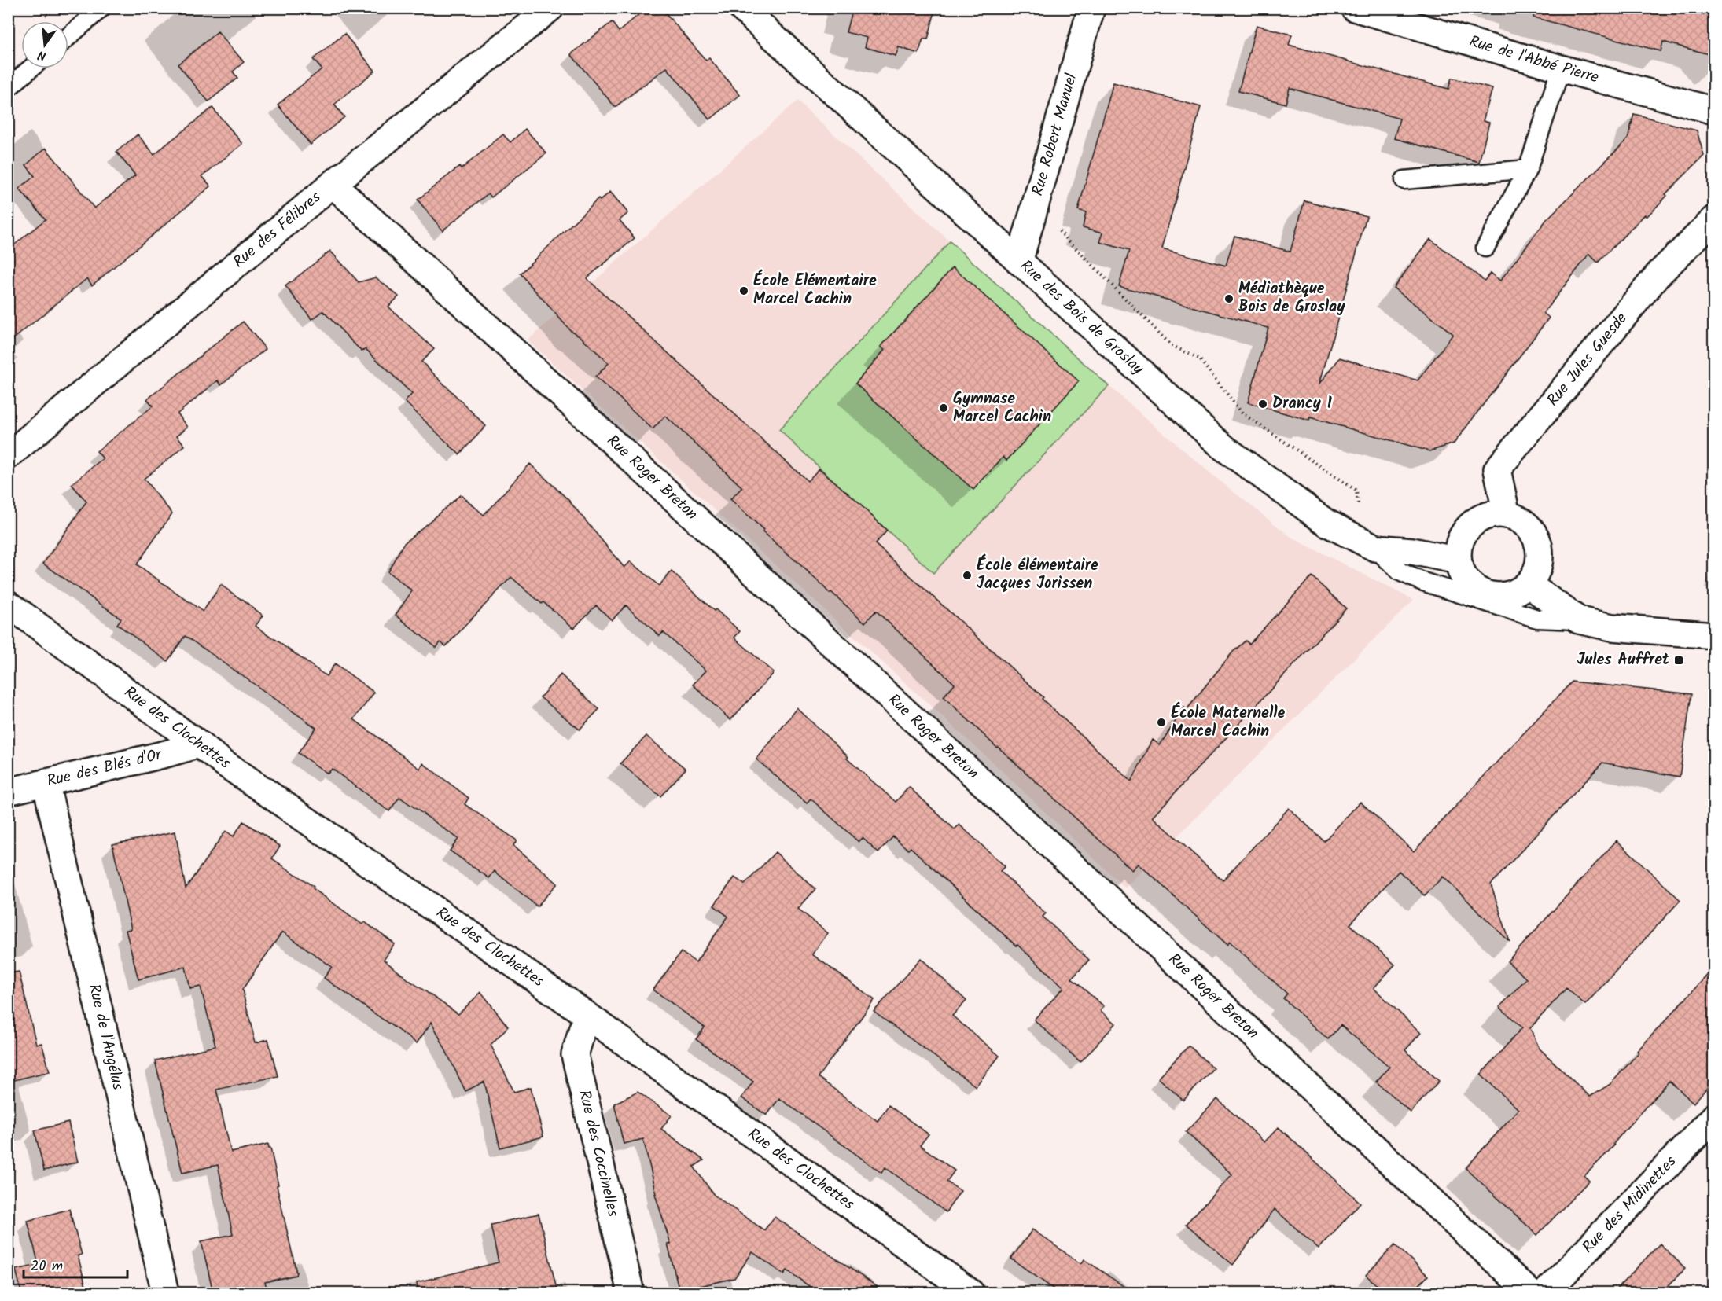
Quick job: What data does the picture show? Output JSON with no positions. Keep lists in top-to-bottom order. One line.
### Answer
{"streets":{"street":["Rue de l'Abbé Pierre","Rue Robert Manuel","Rue des Félibres","Rue des Bois de Groslay","Rue Jules Guesde","Rue Roger Breton","Rue des Clochettes","Rue des Blés d'Or","Rue de l'Angélus","Rue des Coccinelles","Rue des Midinettes"]},"crossings":[["Rue Robert Manuel","Rue des Bois de Groslay"],["Rue des Félibres","Rue Roger Breton"],["Rue des Bois de Groslay","Rue Jules Guesde"],["Rue des Clochettes","Rue des Blés d'Or"],["Rue des Clochettes","Rue des Coccinelles"],["Rue des Blés d'Or","Rue de l'Angélus"]],"places":{"other":["École Elémentaire Marcel Cachin","Médiathèque Bois de Groslay","Drancy 1","Gymnase Marcel Cachin","École élémentaire Jacques Jorissen","École Maternelle Marcel Cachin"],"transit":["Jules Auffret"]},"scale_bar":"20 m","north":"bottom"}
